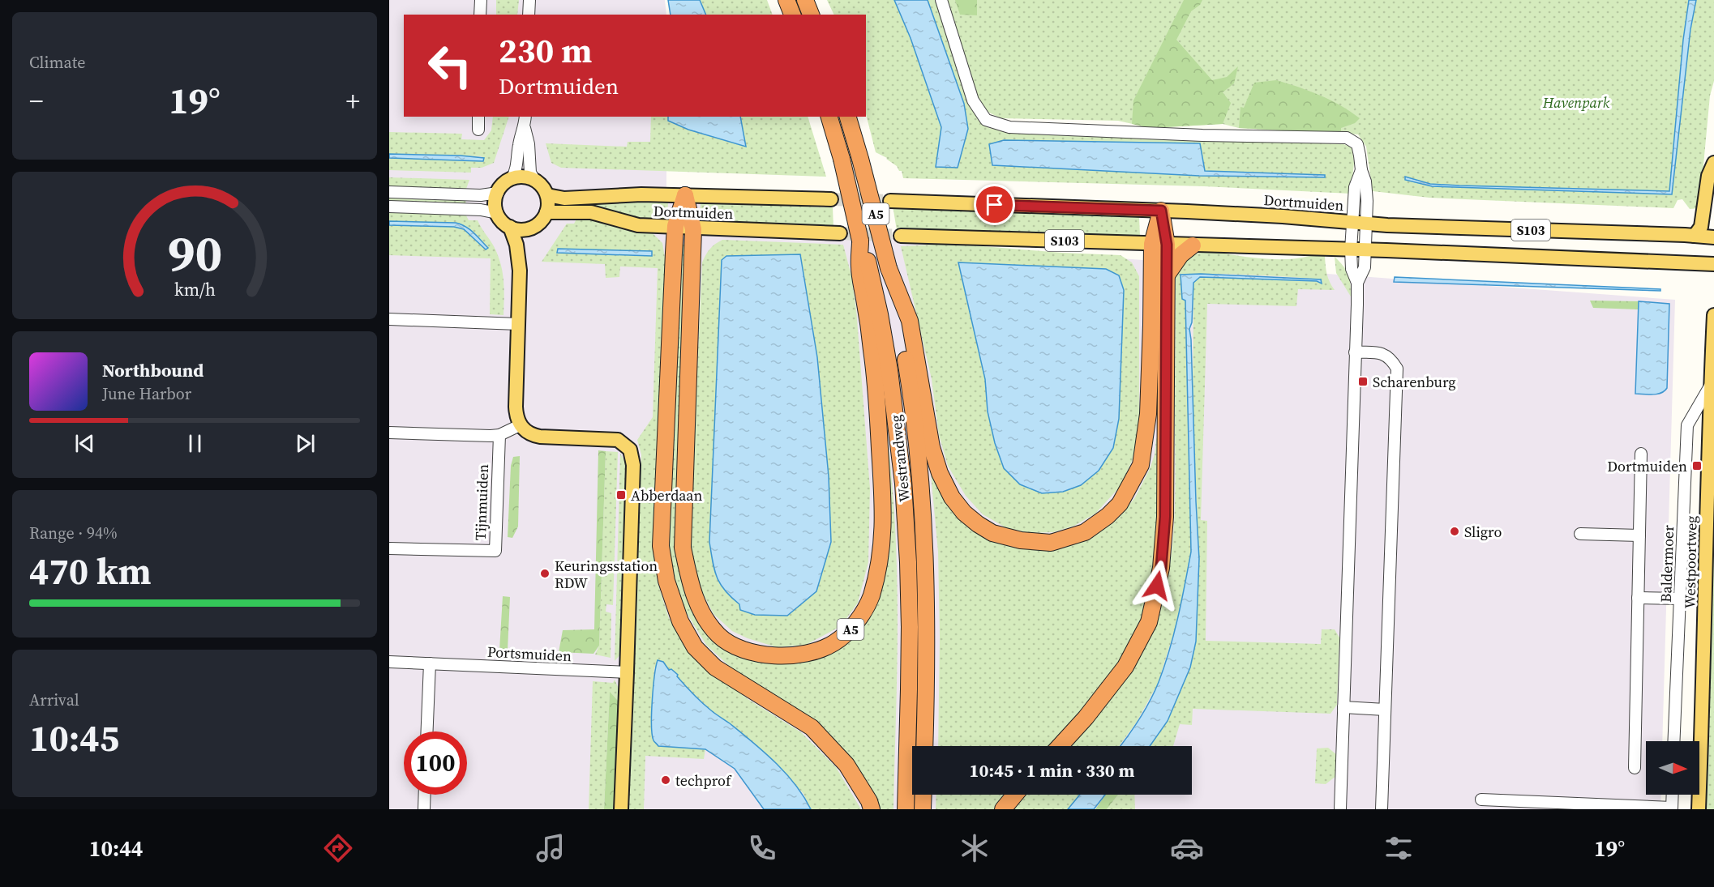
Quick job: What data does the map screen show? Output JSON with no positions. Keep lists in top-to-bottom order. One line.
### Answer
{"streets":{"highway":["A5","Westrandweg"],"main road":["Dortmuiden","S103","Westpoortweg"],"street":["Tijnmuiden","Baldermoer","Portsmuiden"]},"crossings":[["Dortmuiden","A5"],["A5","S103"],["A5","Westrandweg"],["Westpoortweg","Baldermoer"]],"parks":["Havenpark"],"places":{"transit":["Scharenburg","Dortmuiden","Abberdaan"],"other":["Sligro","Keuringsstation RDW","techprof"]},"north":"right","page":{"tile":["Climate",["Range · 94%","470 km"],["Arrival","10:45"]],"turn":["230 m","Dortmuiden"],"heat":["−","19°","+"],"song":["Northbound","June Harbor"],"limit":"100","trip":"10:45 · 1 min · 330 m","tabs":["10:44","19°"],"gauge":["90","km/h"]}}
